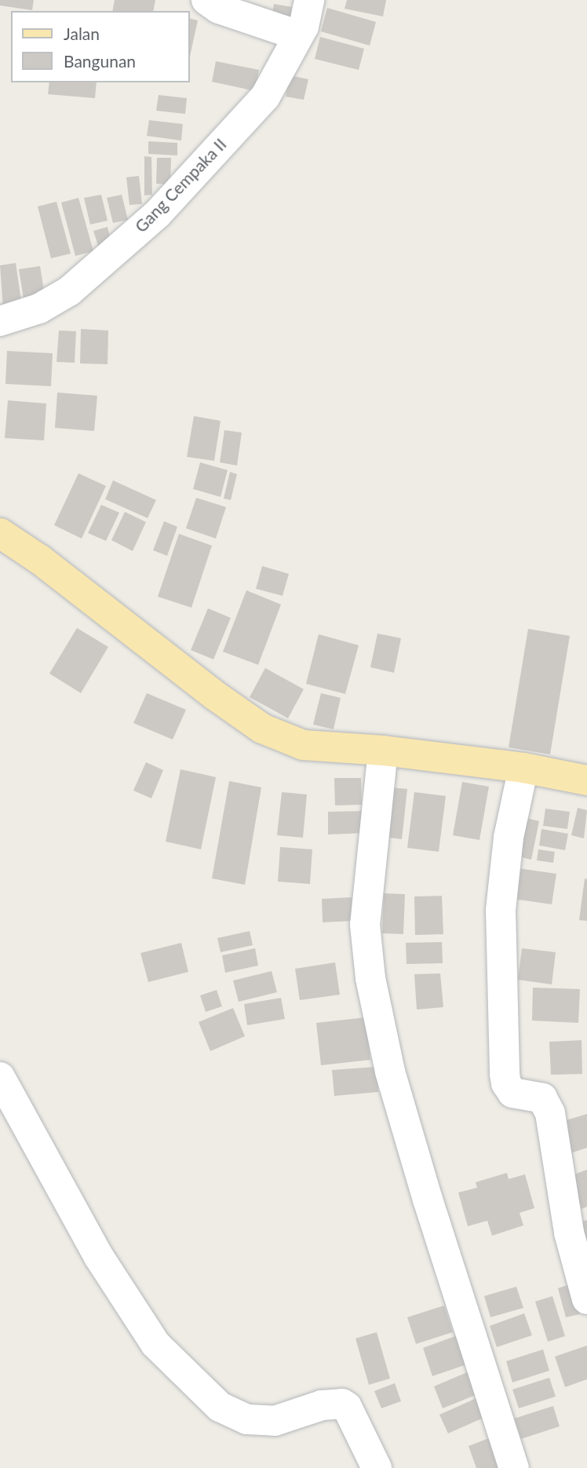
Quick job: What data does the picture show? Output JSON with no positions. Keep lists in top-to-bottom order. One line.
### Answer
{"streets":{"street":["Gang Cempaka II"]},"legend":["Jalan","Bangunan"]}
